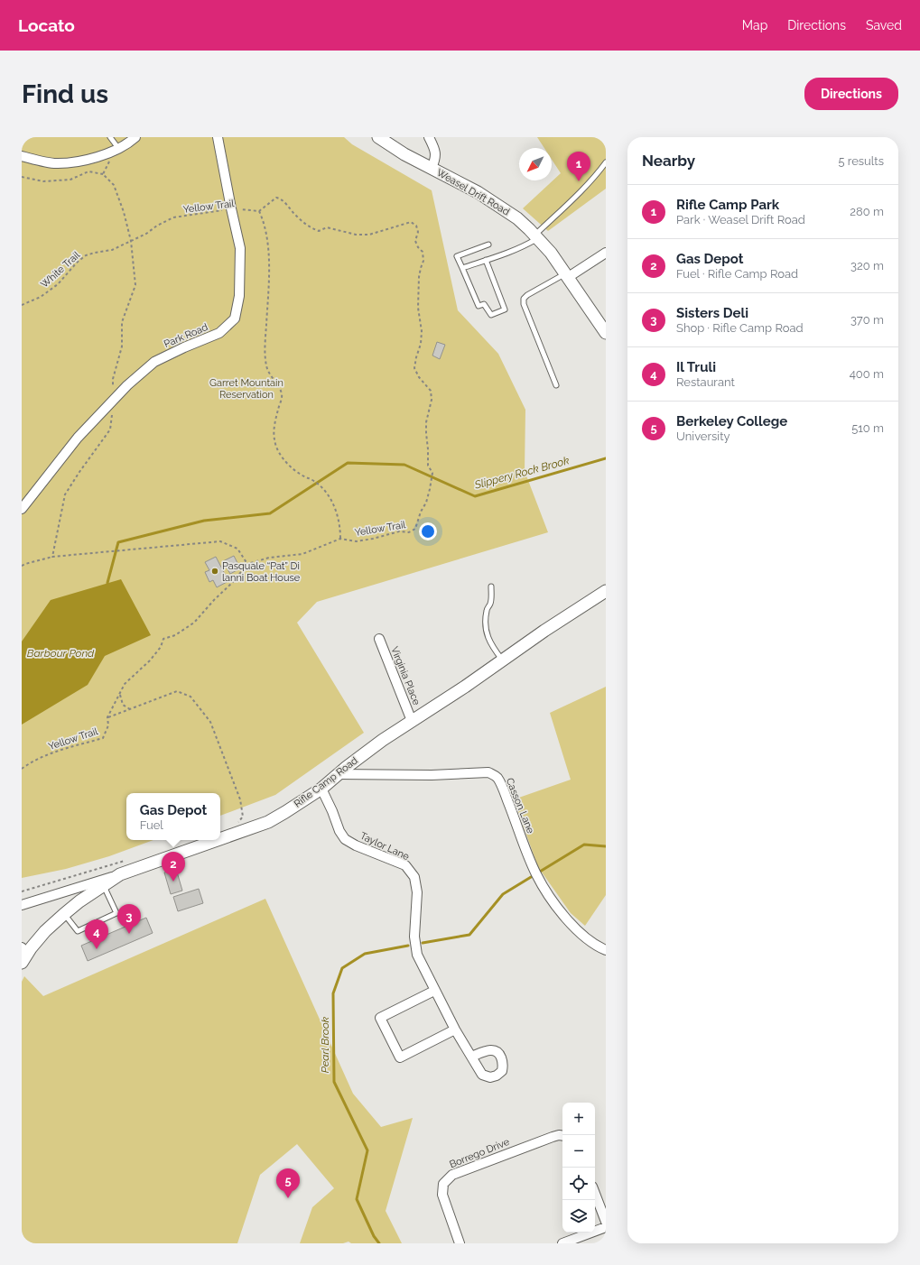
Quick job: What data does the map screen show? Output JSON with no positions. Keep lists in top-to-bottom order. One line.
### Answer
{"streets":{"street":["Weasel Drift Road","Park Road","Virginia Place","Rifle Camp Road","Casson Lane","Taylor Lane","Borrego Drive"],"path":["Yellow Trail","White Trail"]},"crossings":[["Yellow Trail","White Trail"],["Yellow Trail","Park Road"],["Virginia Place","Rifle Camp Road"],["Rifle Camp Road","Casson Lane"],["Rifle Camp Road","Taylor Lane"]],"water":["Slippery Rock Brook","Barbour Pond","Pearl Brook"],"parks":["Garret Mountain Reservation"],"places":["Pasquale “Pat” Di lanni Boat House"],"north":"bottom left","page":{"header":"Locato","nav":["Map","Directions","Saved"],"buttons":"Directions","title":"Find us","heading":["Nearby","5 results"],"pins":["1","2","3","4","5"],"list":[{"mark":"1","name":"Rifle Camp Park","note":"Park · Weasel Drift Road","value":"280 m"},{"mark":"2","name":"Gas Depot","note":"Fuel · Rifle Camp Road","value":"320 m"},{"mark":"3","name":"Sisters Deli","note":"Shop · Rifle Camp Road","value":"370 m"},{"mark":"4","name":"Il Truli","note":"Restaurant","value":"400 m"},{"mark":"5","name":"Berkeley College","note":"University","value":"510 m"}],"popup":["Gas Depot","Fuel"],"map_buttons":["+","−"]}}
